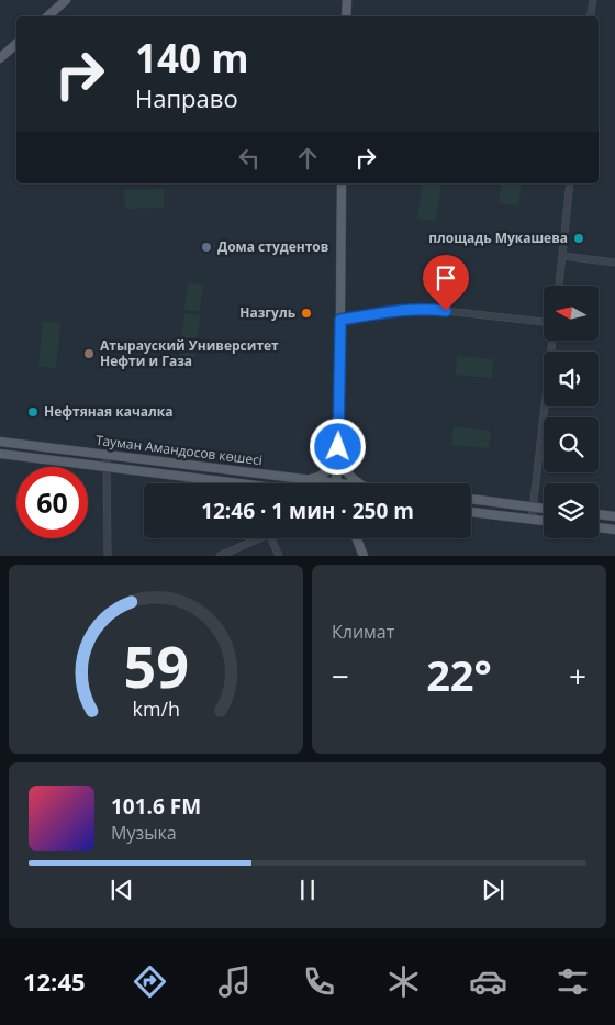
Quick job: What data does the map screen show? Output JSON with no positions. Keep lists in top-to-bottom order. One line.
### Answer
{"streets":{"main road":["Тауман Амандосов көшесі"]},"places":["площадь Мукашева","Дома студентов","Назгуль","Атырауский Университет Нефти и Газа","Нефтяная качалка"],"north":"left","page":{"turn":["140 m","Направо"],"limit":"60","trip":"12:46 · 1 мин · 250 m","tile":"Климат","heat":["−","22°","+"],"song":["101.6 FM","Музыка"],"tabs":"12:45","gauge":["59","km/h"]}}
